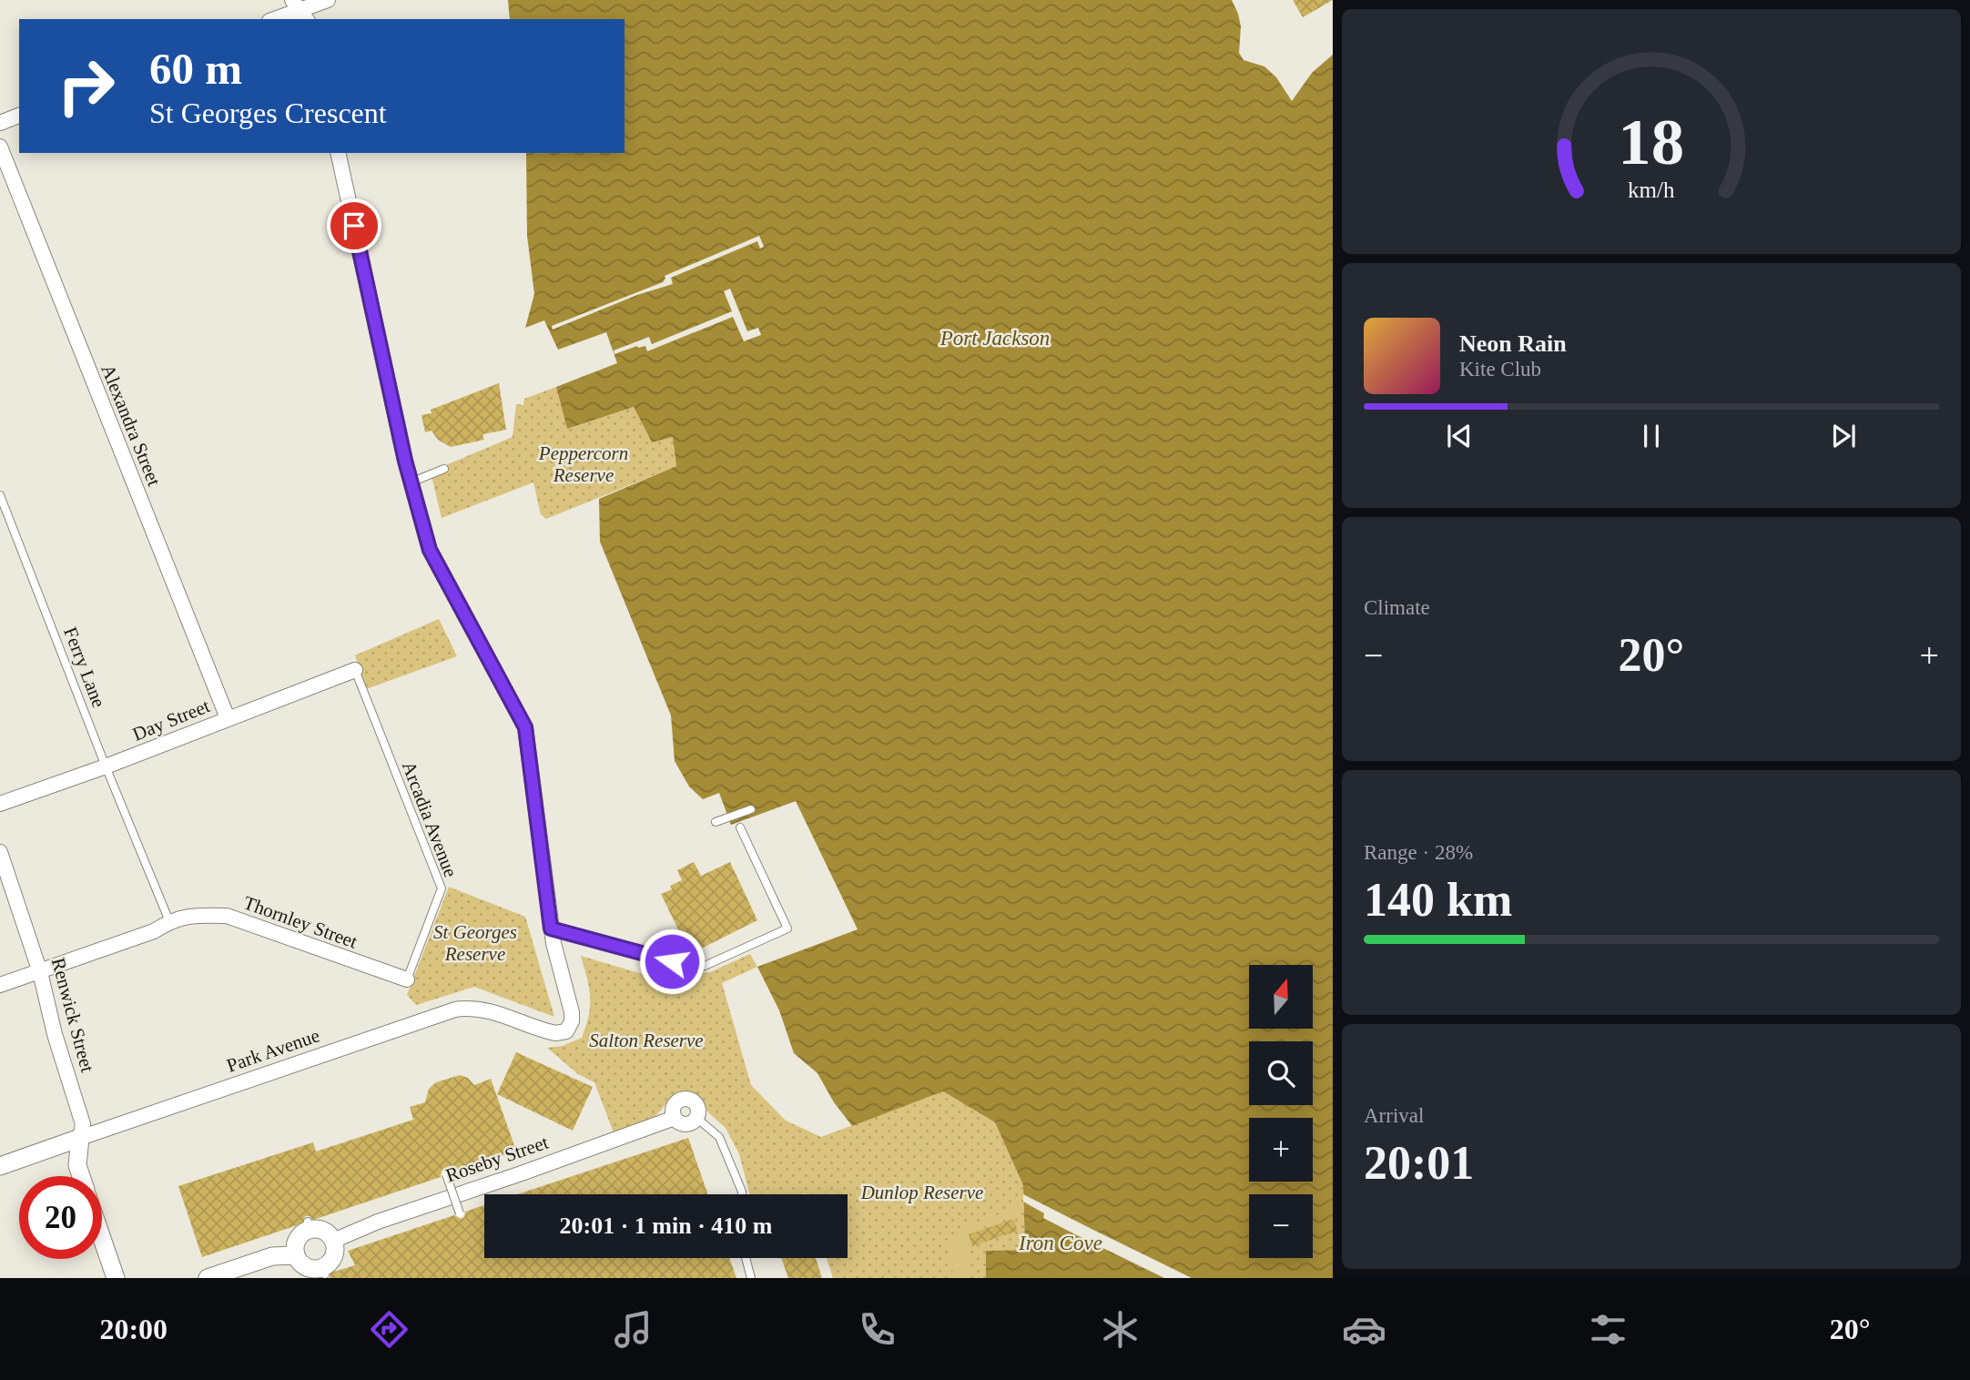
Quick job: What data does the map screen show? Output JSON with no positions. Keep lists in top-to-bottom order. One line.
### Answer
{"streets":{"street":["Alexandra Street","Day Street","Thornley Street","Renwick Street","Park Avenue","Roseby Street"],"lane":["Ferry Lane","Arcadia Avenue"]},"crossings":[["Alexandra Street","Day Street"],["Ferry Lane","Day Street"],["Ferry Lane","Thornley Street"],["Day Street","Arcadia Avenue"],["Arcadia Avenue","Thornley Street"],["Thornley Street","Renwick Street"],["Renwick Street","Park Avenue"]],"water":["Port Jackson","Iron Cove"],"parks":["Peppercorn Reserve","St Georges Reserve","Salton Reserve","Dunlop Reserve"],"north":"top","page":{"turn":["60 m","St Georges Crescent"],"song":["Neon Rain","Kite Club"],"tile":["Climate",["Range · 28%","140 km"],["Arrival","20:01"]],"heat":["−","20°","+"],"map_buttons":["+","−"],"limit":"20","trip":"20:01 · 1 min · 410 m","tabs":["20:00","20°"],"gauge":["18","km/h"]}}
